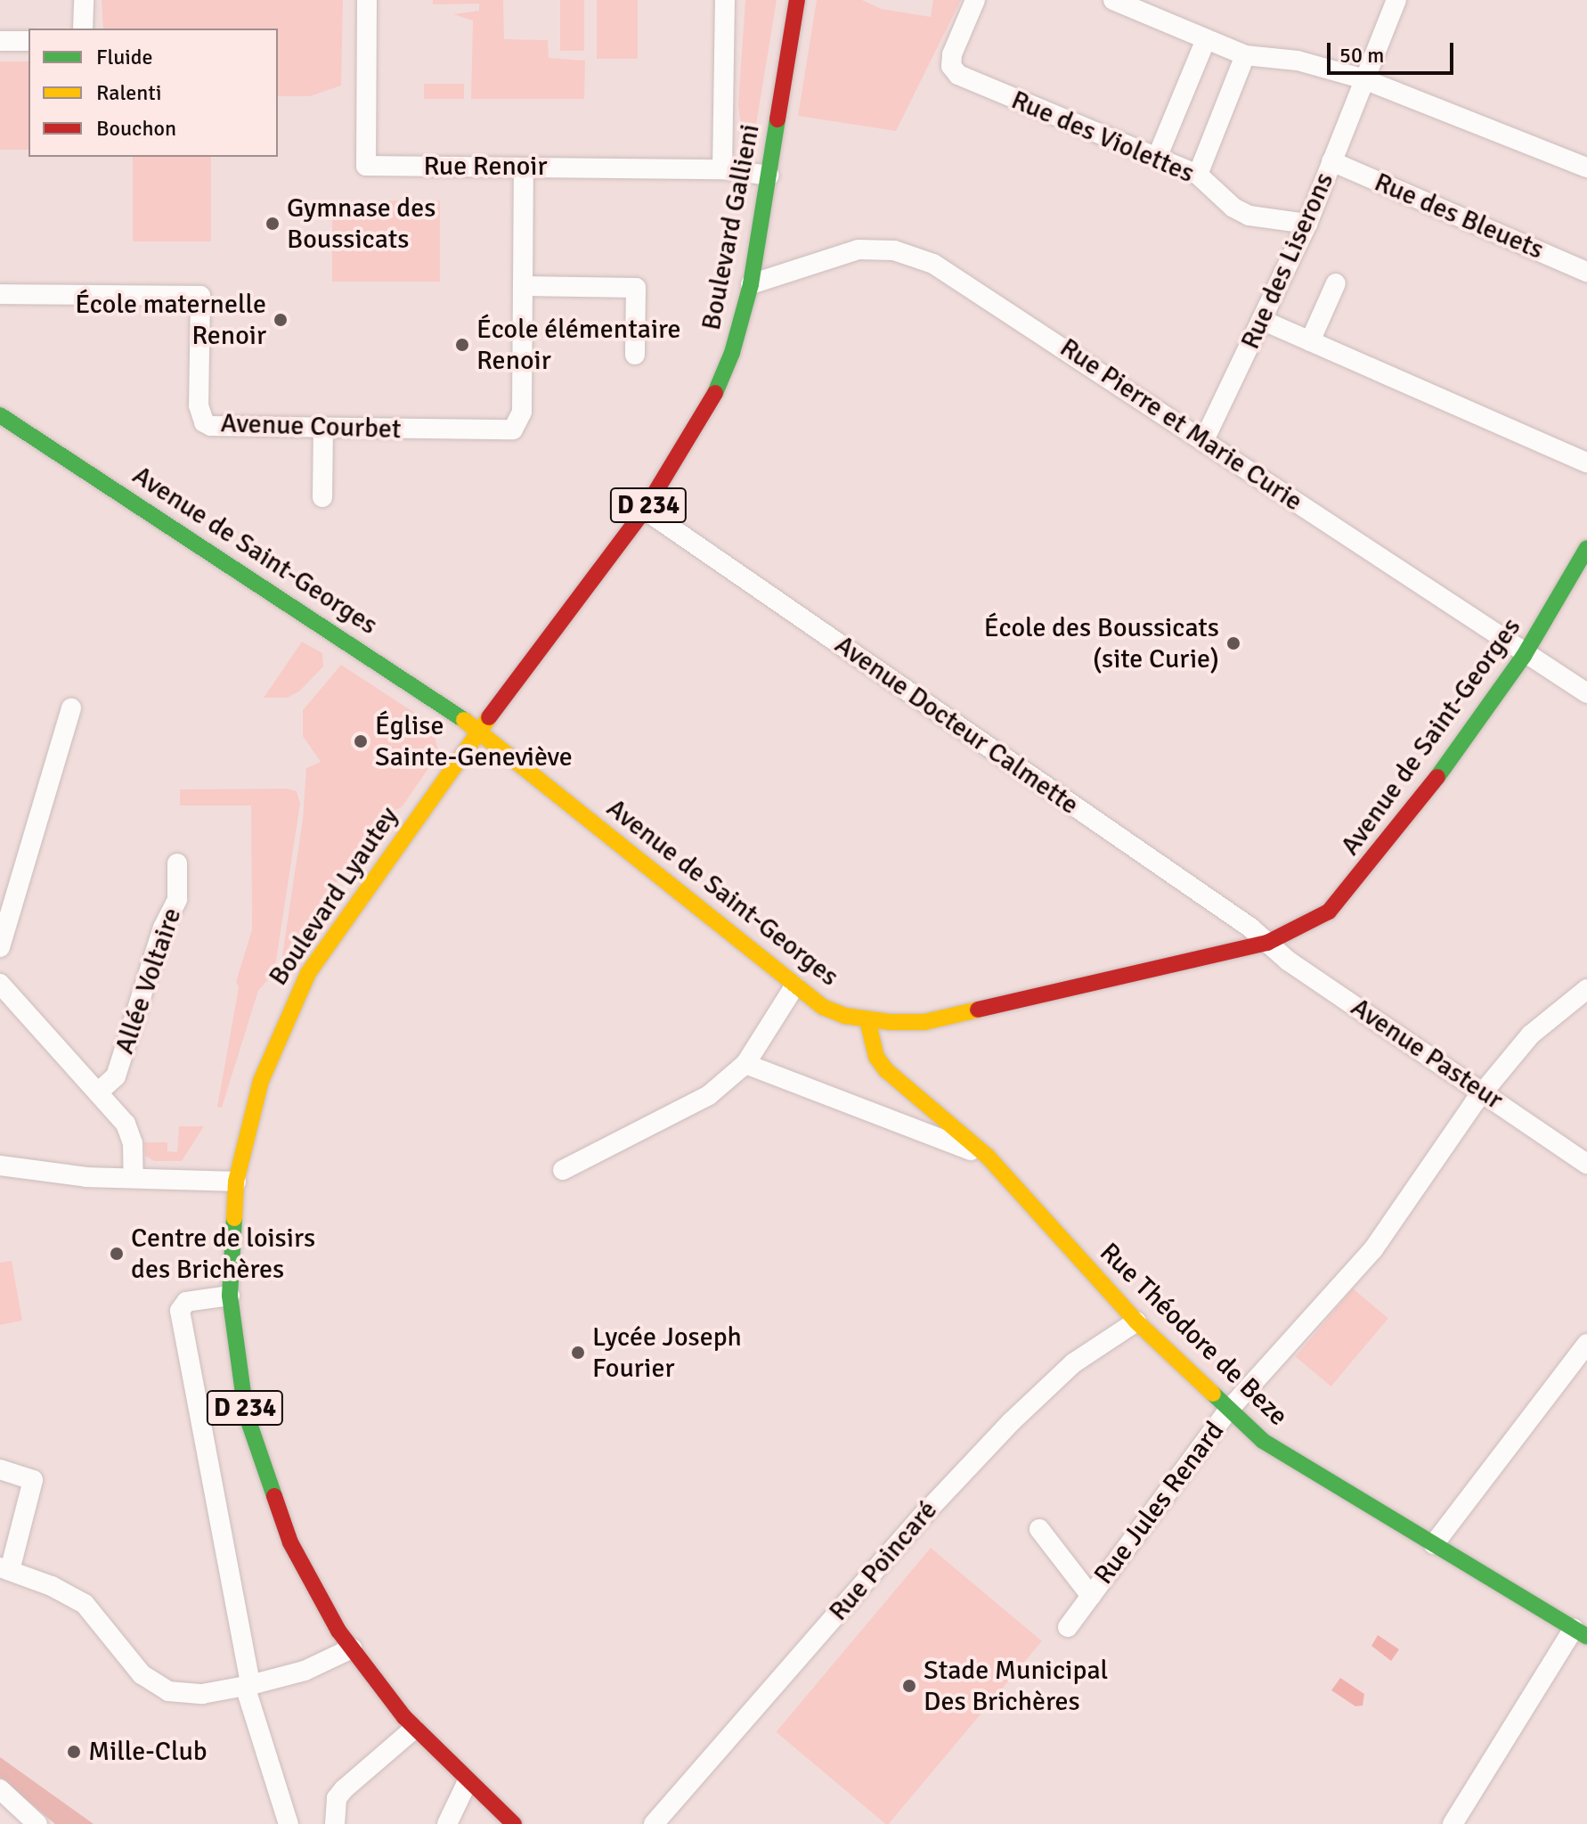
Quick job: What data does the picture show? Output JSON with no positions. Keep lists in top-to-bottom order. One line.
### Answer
{"streets":{"main road":["Boulevard Gallieni","D 234","Avenue de Saint-Georges","Boulevard Lyautey","Rue Théodore de Beze"],"street":["Rue des Violettes","Rue Renoir","Rue des Bleuets","Rue des Liserons","Rue Pierre et Marie Curie","Avenue Courbet","Avenue Docteur Calmette","Allée Voltaire","Avenue Pasteur","Rue Jules Renard","Rue Poincaré"]},"crossings":[["Rue des Violettes","Rue des Liserons"],["Rue Renoir","Boulevard Gallieni"],["Rue Renoir","Avenue Courbet"],["Rue des Bleuets","Rue des Liserons"],["Boulevard Gallieni","Rue Pierre et Marie Curie"],["Boulevard Gallieni","Avenue de Saint-Georges"],["Boulevard Gallieni","Avenue Docteur Calmette"],["Boulevard Gallieni","Boulevard Lyautey"],["Rue des Liserons","Rue Pierre et Marie Curie"],["Rue Pierre et Marie Curie","Avenue de Saint-Georges"],["Avenue de Saint-Georges","Avenue Docteur Calmette"],["Avenue de Saint-Georges","Boulevard Lyautey"],["Avenue de Saint-Georges","Avenue Pasteur"],["Avenue de Saint-Georges","Rue Théodore de Beze"],["Avenue Docteur Calmette","Avenue Pasteur"],["Avenue Pasteur","Rue Jules Renard"],["Rue Théodore de Beze","Rue Jules Renard"],["Rue Théodore de Beze","Rue Poincaré"]],"places":["Gymnase des Boussicats","École maternelle Renoir","École élémentaire Renoir","École des Boussicats (site Curie)","Église Sainte-Geneviève","Centre de loisirs des Brichères","Lycée Joseph Fourier","Stade Municipal Des Brichères","Mille-Club"],"legend":["Fluide","Ralenti","Bouchon"],"scale_bar":"50 m"}
